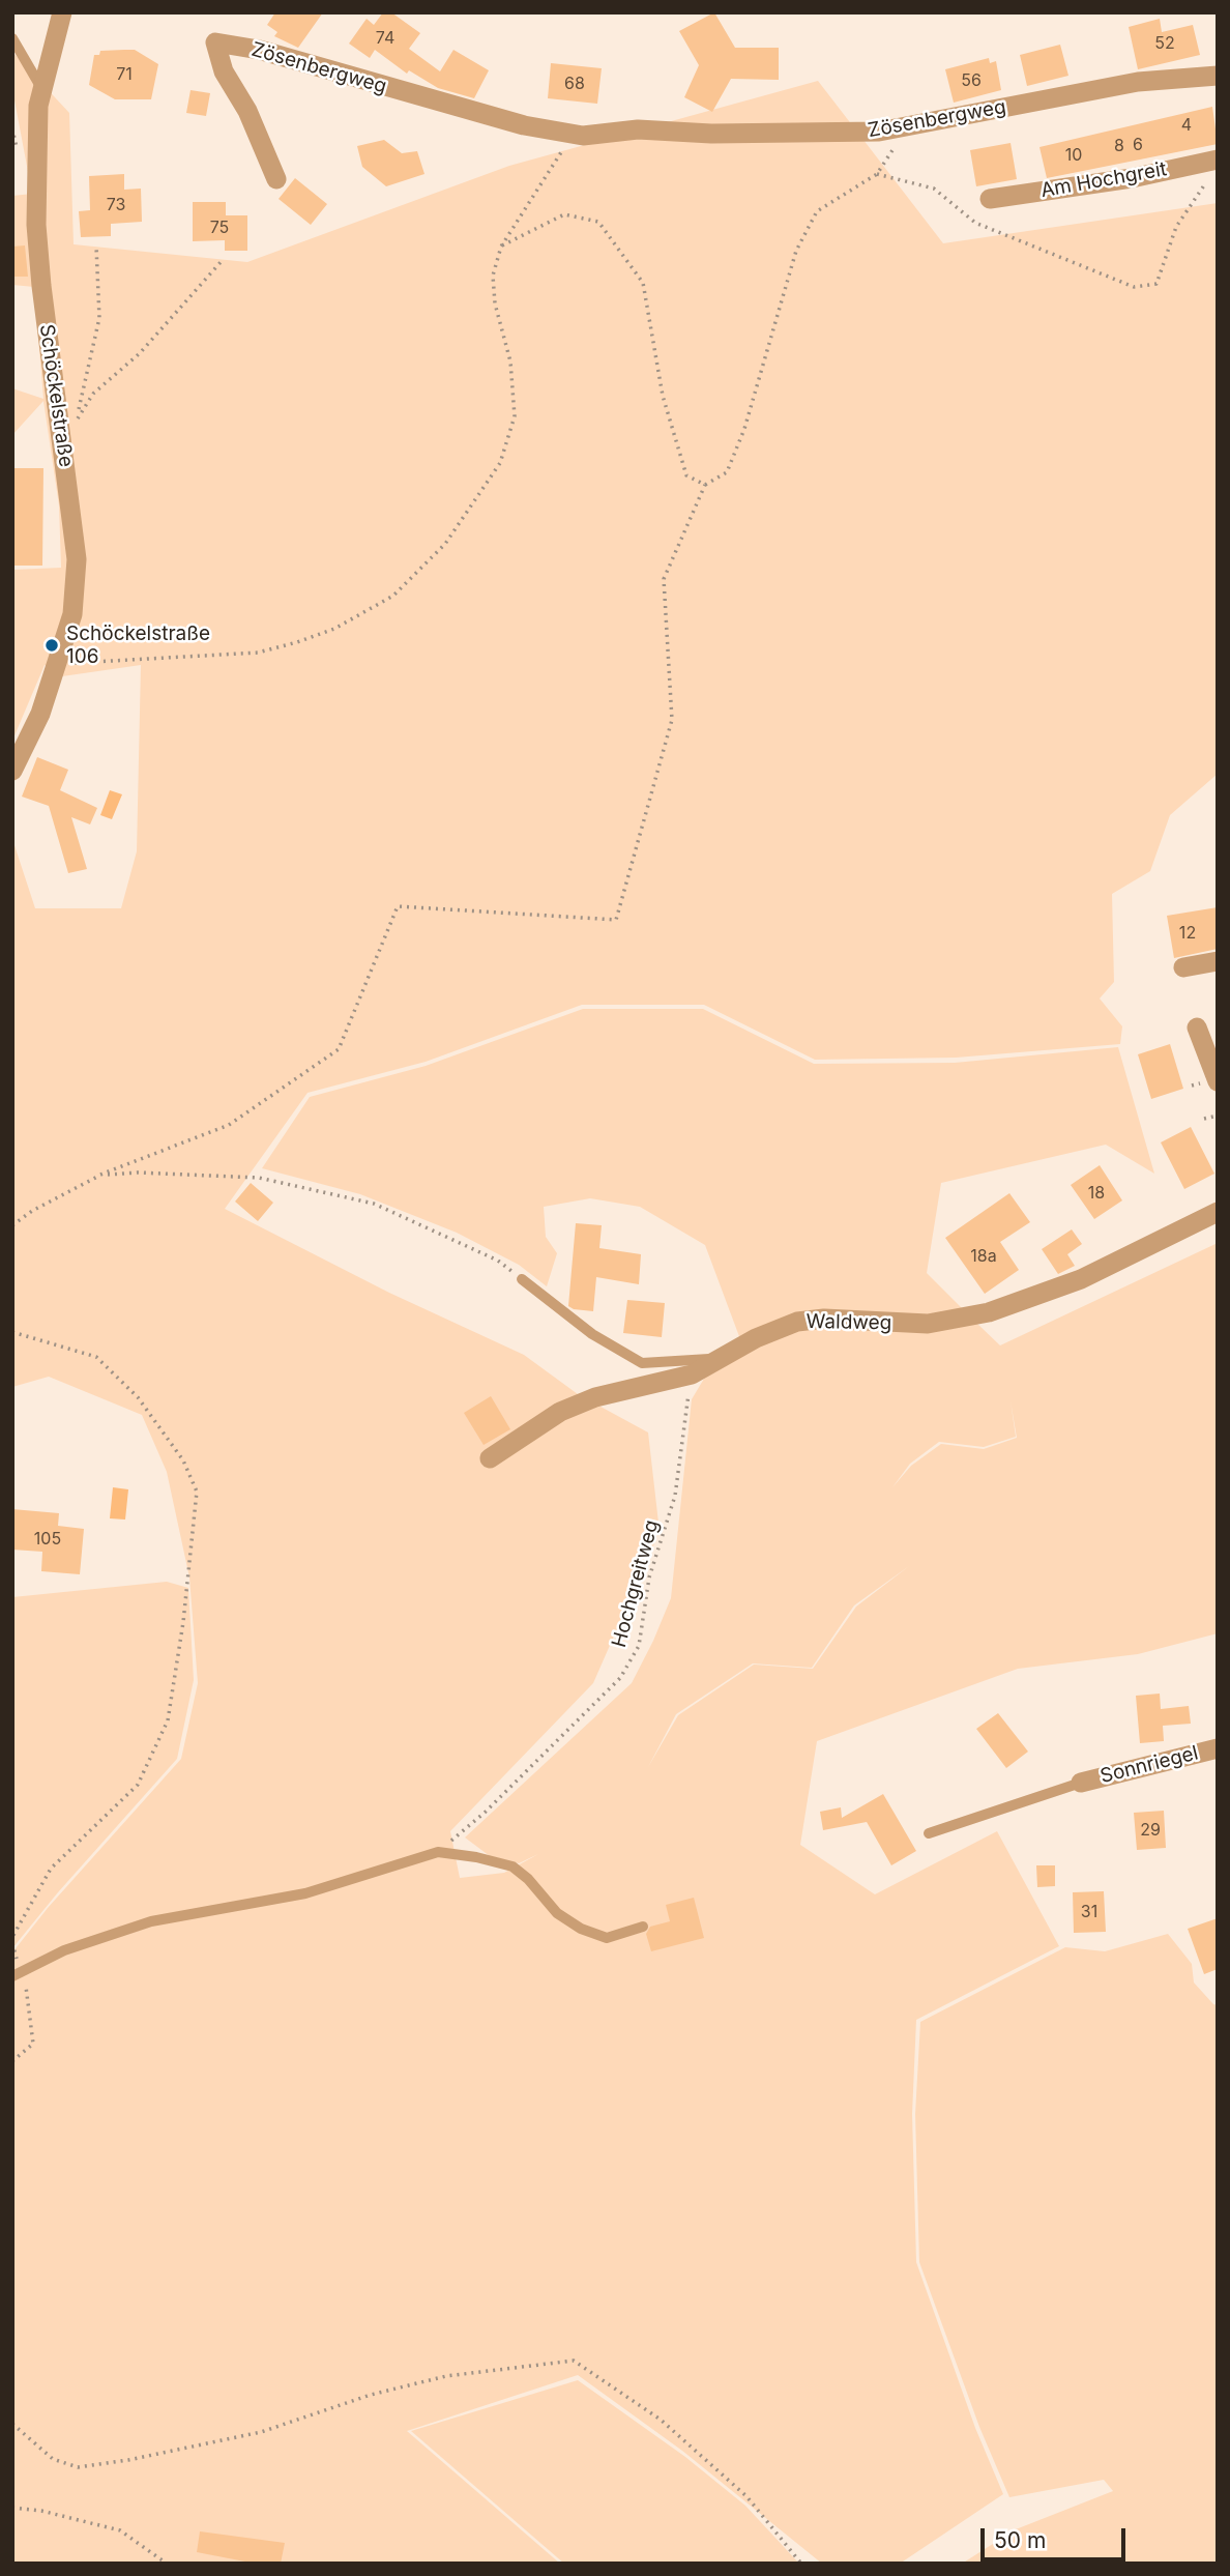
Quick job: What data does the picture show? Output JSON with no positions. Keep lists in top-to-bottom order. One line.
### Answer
{"streets":{"street":["Zösenbergweg","Am Hochgreit","Schöckelstraße","Waldweg","Sonnriegel"],"path":["Hochgreitweg"]},"crossings":[["Waldweg","Hochgreitweg"]],"places":["Schöckelstraße 106"],"house_numbers":["74","52","71","56","68","4","6","8","10","73","75","12","18","18a","105","29","31"],"scale_bar":"50 m"}
